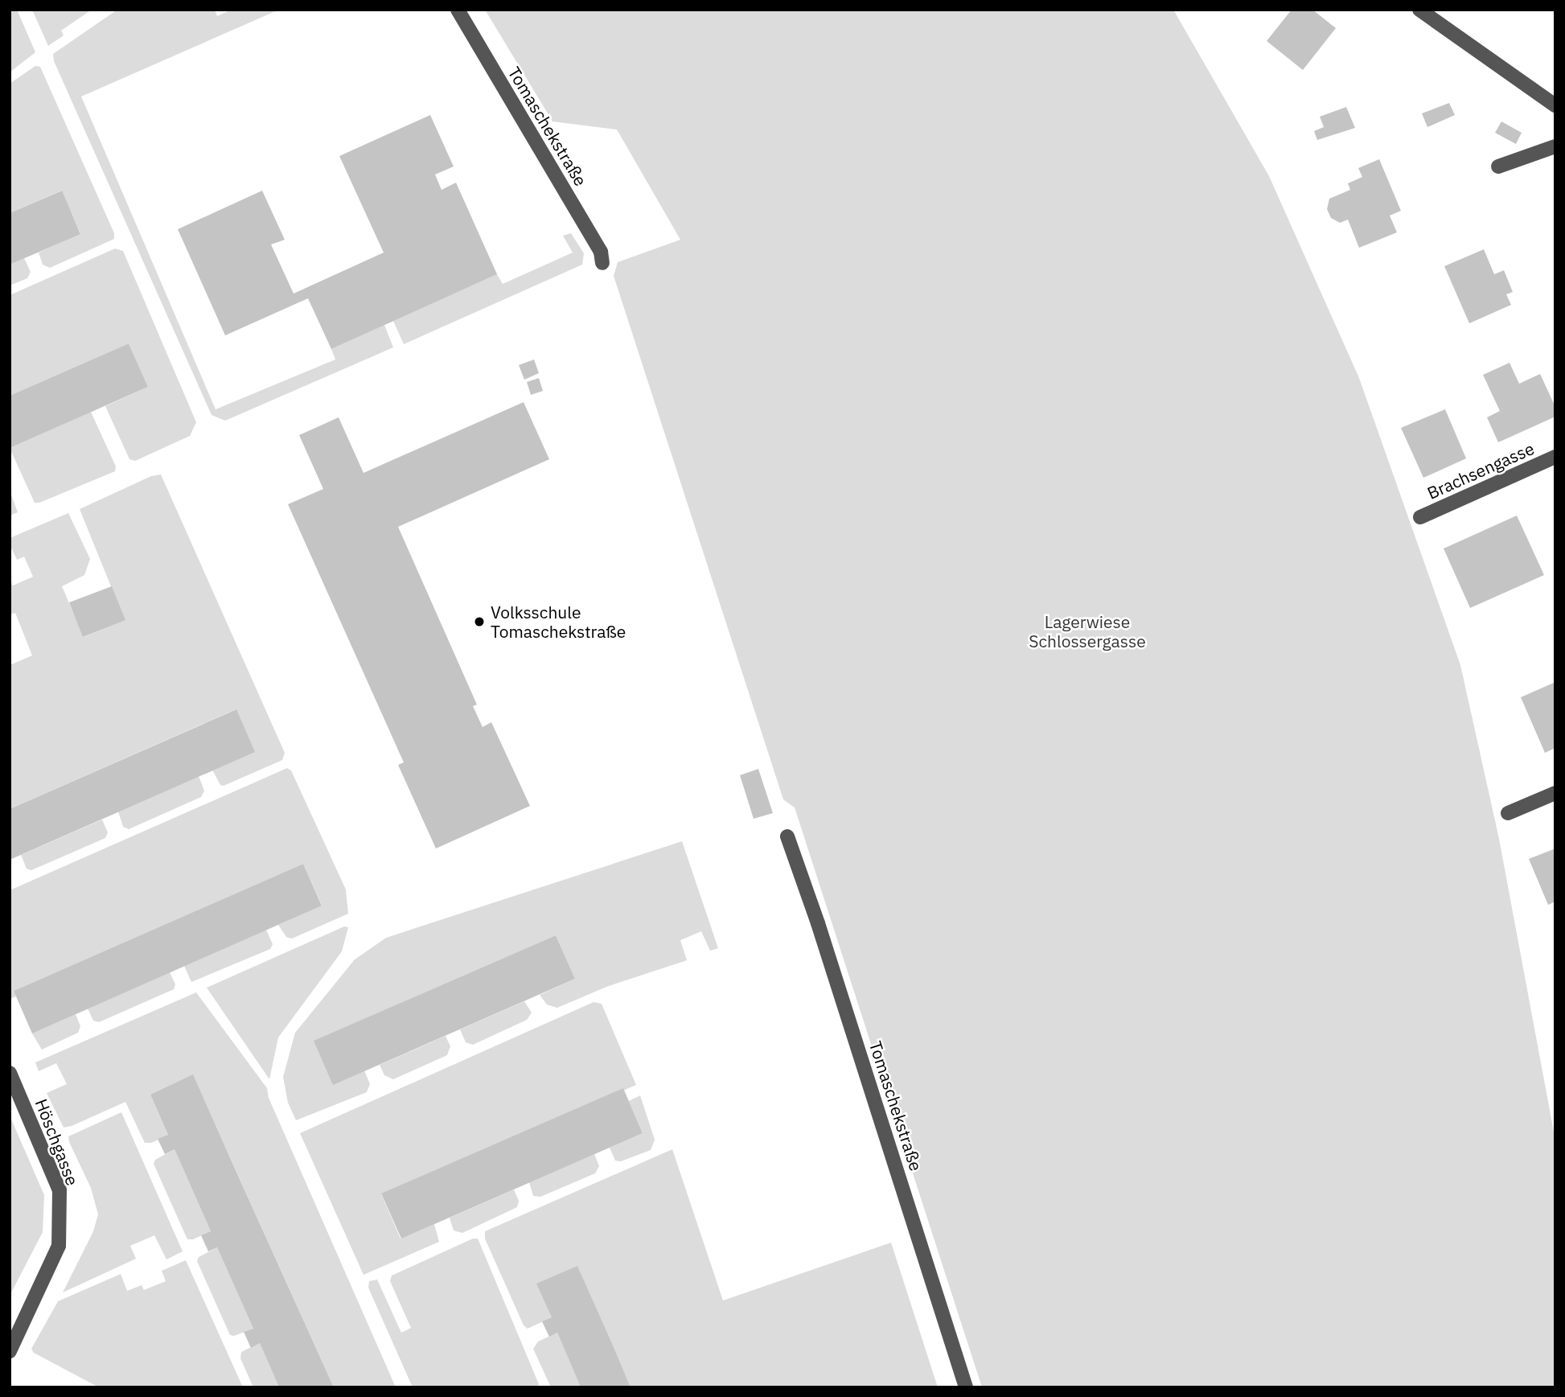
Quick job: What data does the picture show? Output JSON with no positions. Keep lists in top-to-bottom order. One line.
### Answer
{"streets":{"street":["Tomaschekstraße","Brachsengasse","Höschgasse"]},"parks":["Lagerwiese Schlossergasse"],"places":["Volksschule Tomaschekstraße"]}
